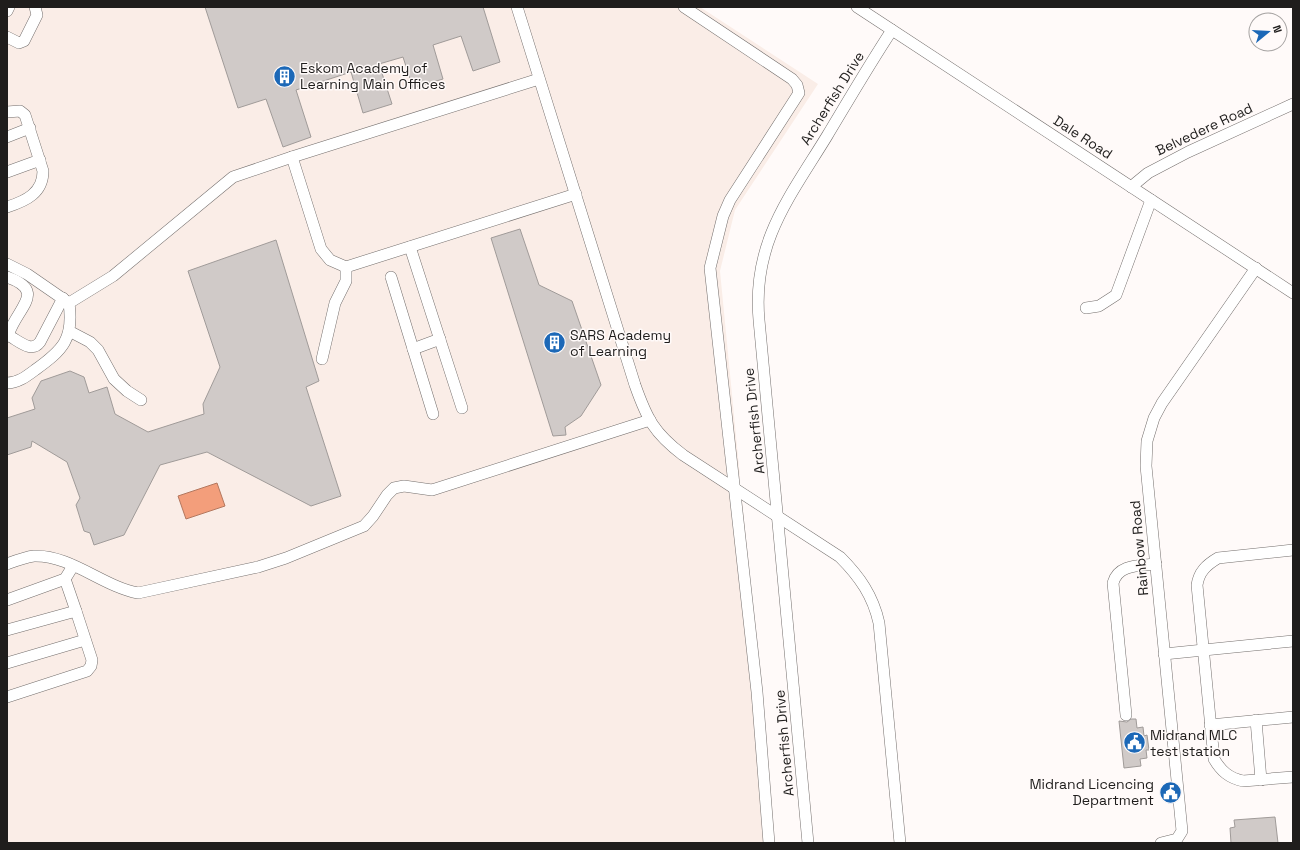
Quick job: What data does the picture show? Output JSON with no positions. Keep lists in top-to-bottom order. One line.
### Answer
{"streets":{"street":["Archerfish Drive","Belvedere Road","Dale Road","Rainbow Road"]},"crossings":[["Archerfish Drive","Dale Road"],["Belvedere Road","Dale Road"],["Dale Road","Rainbow Road"]],"places":{"building":["Eskom Academy of Learning Main Offices","SARS Academy of Learning"],"public building":["Midrand MLC test station","Midrand Licencing Department"]},"north":"right"}
